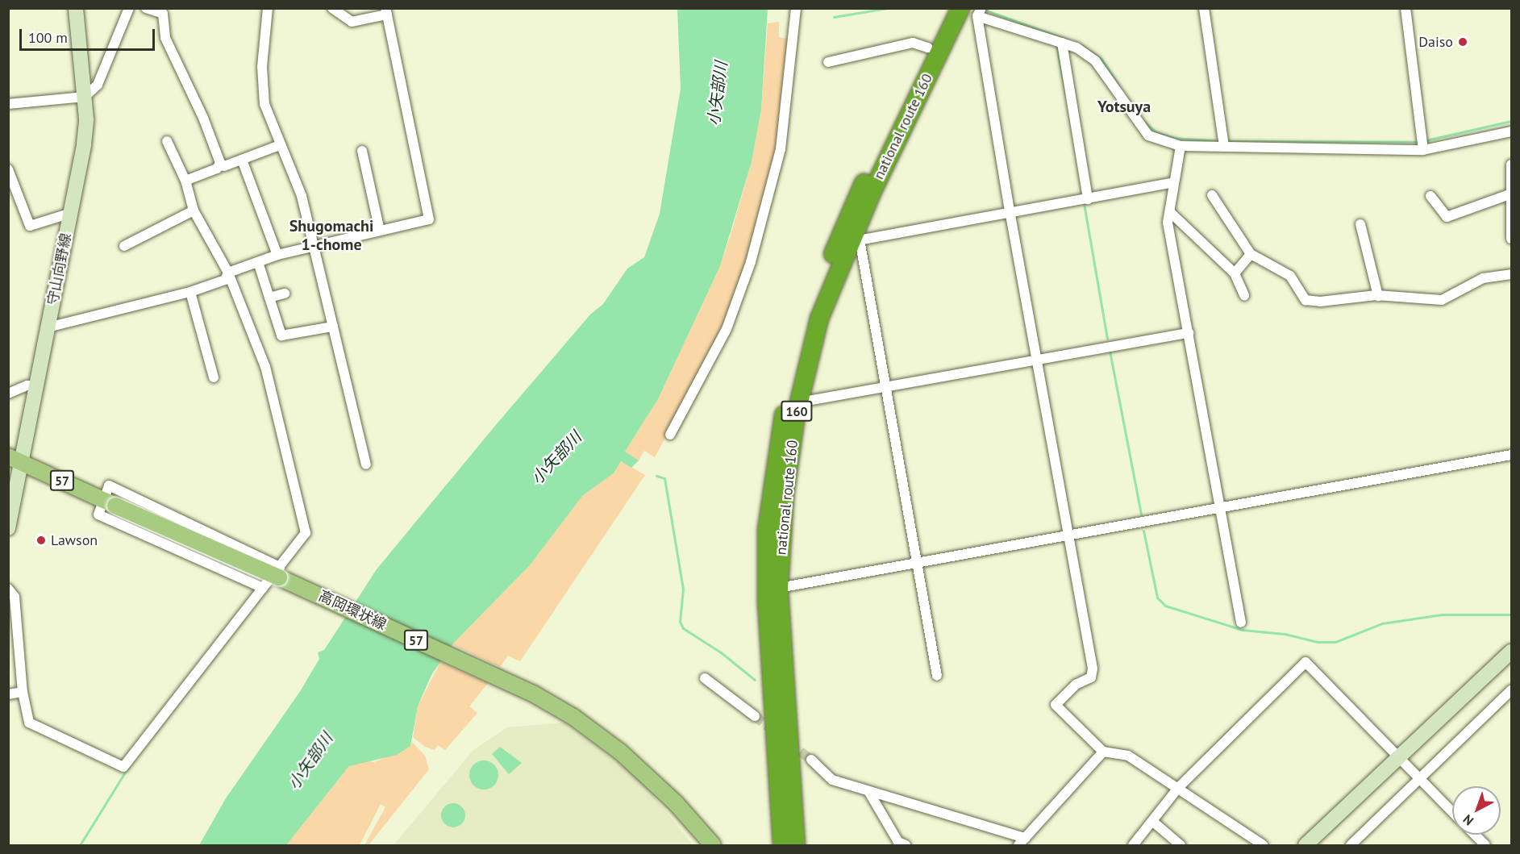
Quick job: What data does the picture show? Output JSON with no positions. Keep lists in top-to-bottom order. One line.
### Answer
{"streets":{"highway":["national route 160","160"],"main road":["守山向野線","57","高岡環状線"]},"crossings":[["守山向野線","高岡環状線"]],"districts":["Yotsuya","Shugomachi 1-chome"],"water":["小矢部川"],"places":["Daiso","Lawson"],"scale_bar":"100 m","north":"bottom left"}
